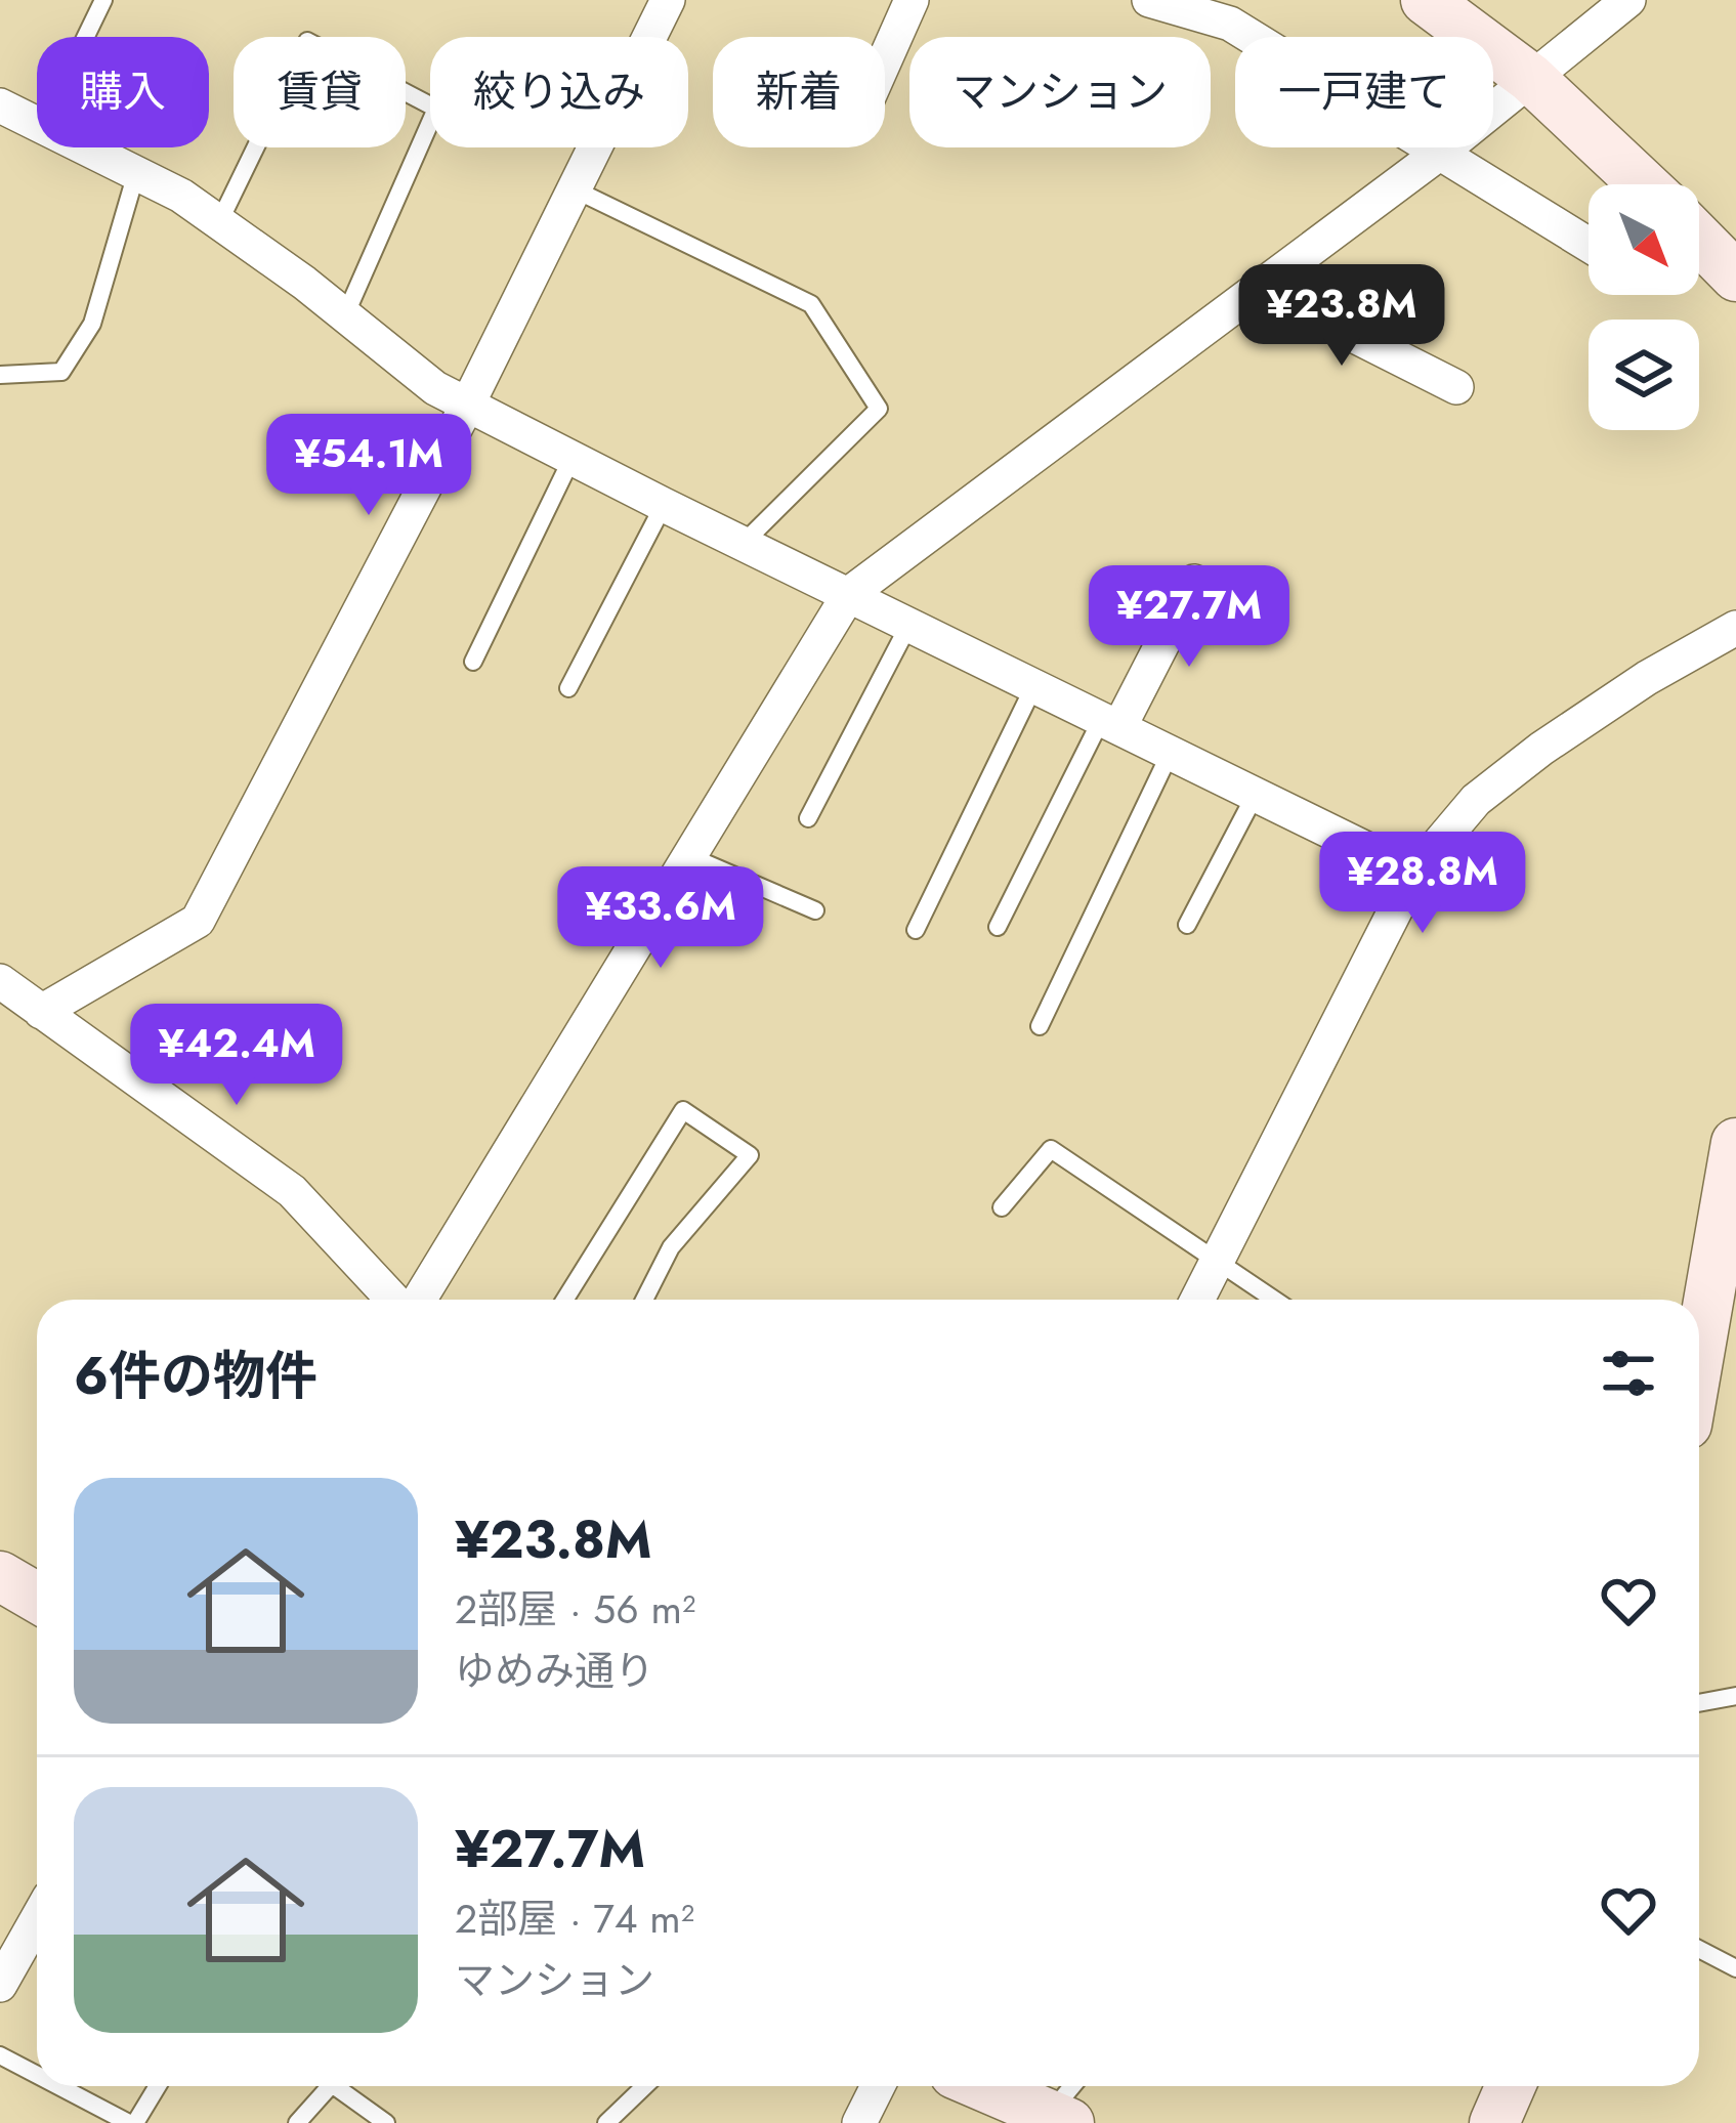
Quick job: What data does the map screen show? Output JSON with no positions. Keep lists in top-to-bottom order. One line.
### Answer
{"north":"bottom right","page":{"chip":["購入","賃貸","絞り込み","新着","マンション","一戸建て"],"price":["¥23.8M","¥54.1M","¥27.7M","¥28.8M","¥33.6M","¥42.4M"],"heading":"6件の物件","list":[{"name":"¥23.8M","note":"2部屋 · 56 m² · ゆめみ通り"},{"name":"¥27.7M","note":"2部屋 · 74 m² · マンション"}]}}
